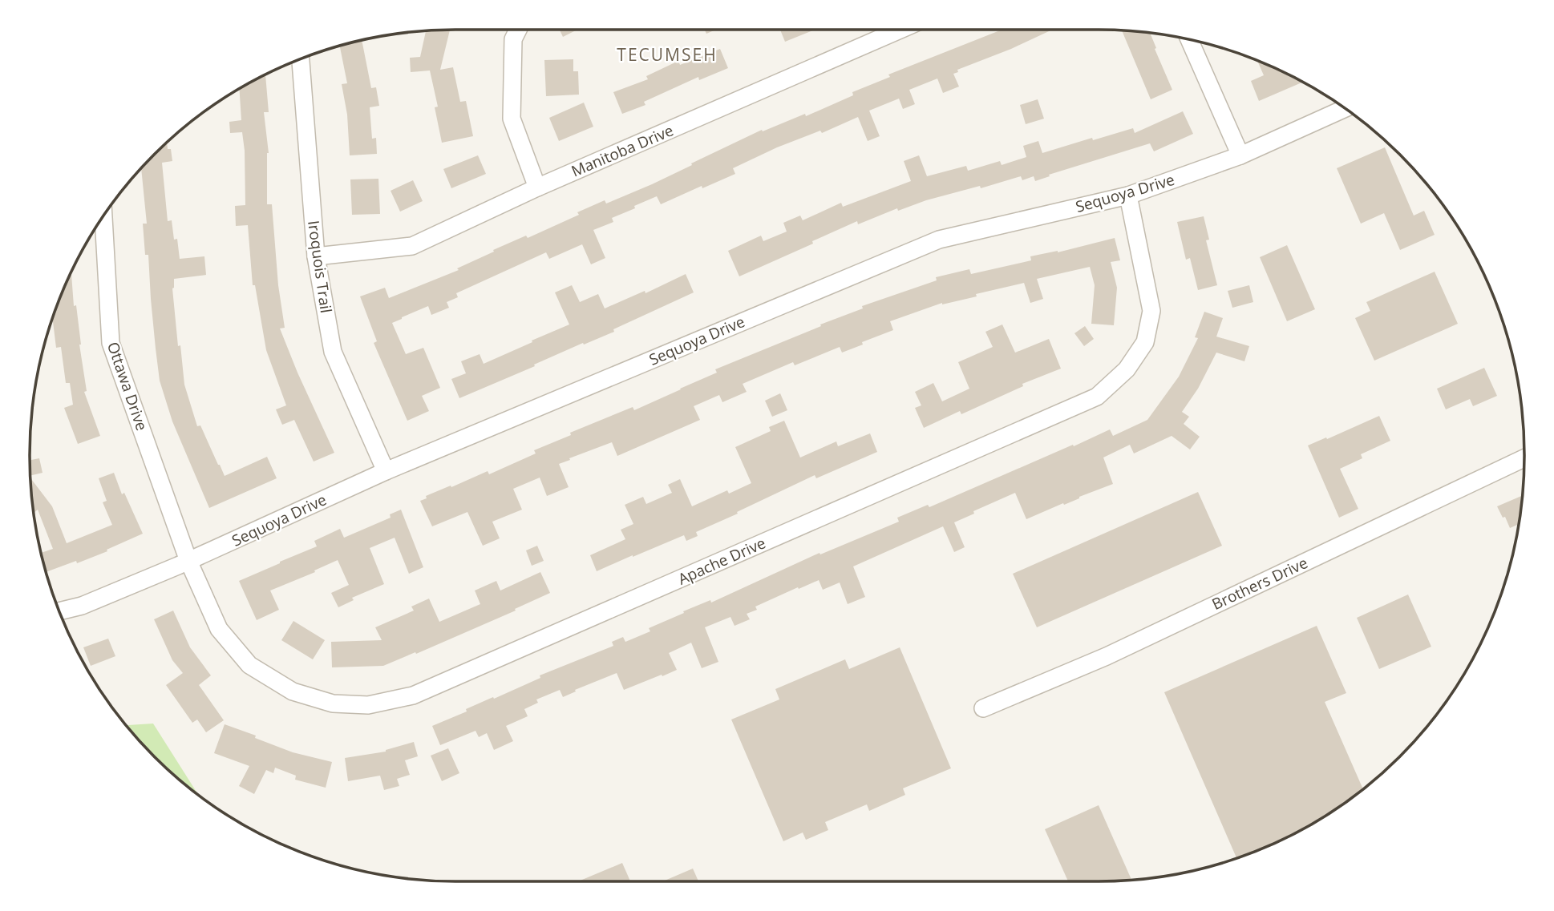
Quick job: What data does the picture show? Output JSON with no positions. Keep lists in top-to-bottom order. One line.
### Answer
{"streets":{"street":["Manitoba Drive","Sequoya Drive","Iroquois Trail","Ottawa Drive","Apache Drive","Brothers Drive"]},"crossings":[["Manitoba Drive","Iroquois Trail"],["Sequoya Drive","Iroquois Trail"],["Sequoya Drive","Ottawa Drive"],["Sequoya Drive","Apache Drive"],["Ottawa Drive","Apache Drive"]],"districts":["TECUMSEH"]}
